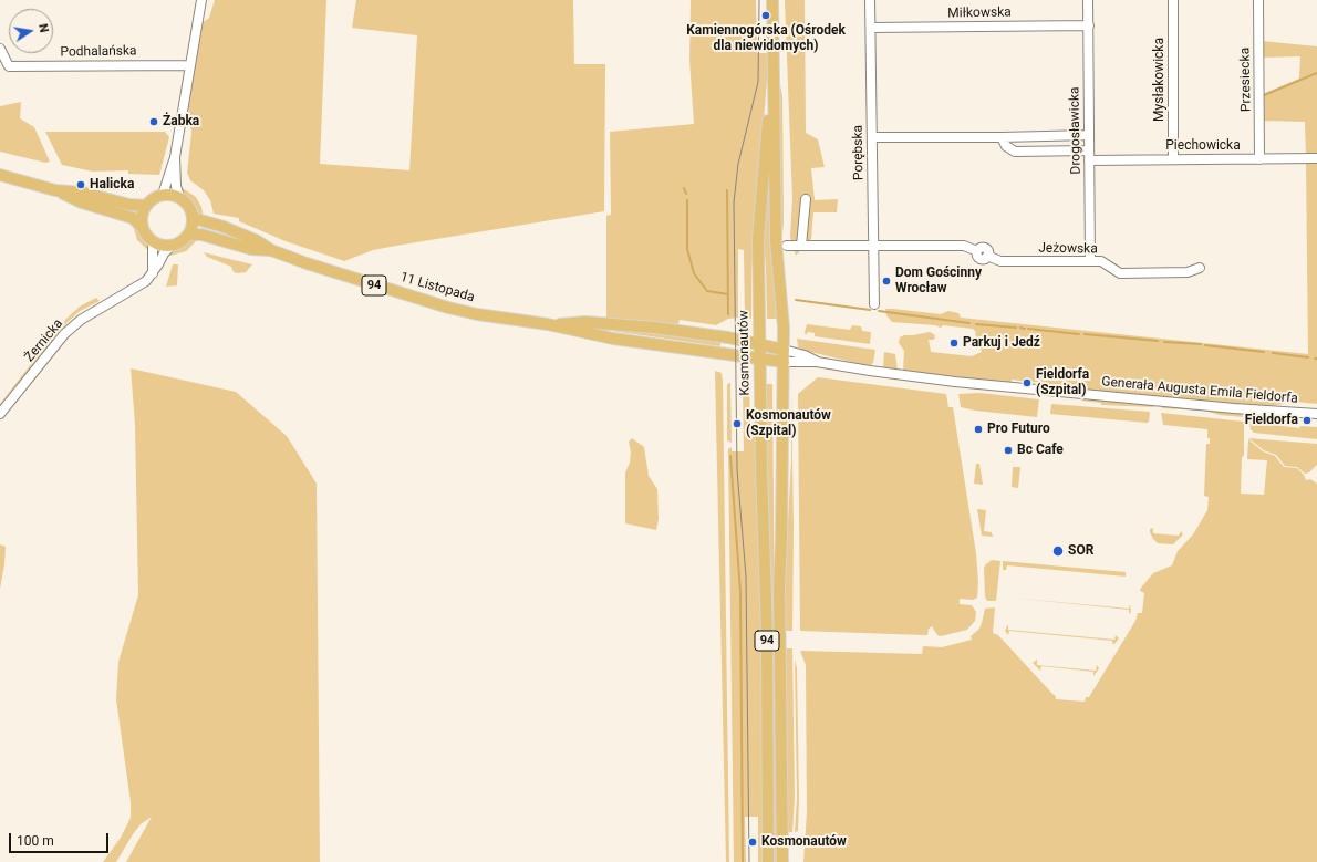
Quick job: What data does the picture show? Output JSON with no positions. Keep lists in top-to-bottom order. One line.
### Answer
{"streets":{"main road":["94","11 Listopada","Kosmonautów"],"street":["Miłkowska","Podhalańska","Mysłakowicka","Przesiecka","Drogosławicka","Piechowicka","Porębska","Jeżowska","Żernicka","Generała Augusta Emila Fieldorfa"]},"crossings":[["Miłkowska","Drogosławicka"],["Miłkowska","Porębska"],["Mysłakowicka","Piechowicka"],["Przesiecka","Piechowicka"],["Drogosławicka","Piechowicka"],["Drogosławicka","Jeżowska"],["Porębska","Jeżowska"],["11 Listopada","Kosmonautów"],["11 Listopada","Generała Augusta Emila Fieldorfa"],["Kosmonautów","Generała Augusta Emila Fieldorfa"]],"places":["Kamiennogórska (Ośrodek dla niewidomych)","Żabka","Halicka","Dom Gościnny Wrocław","Parkuj i Jedź","Fieldorfa (Szpital)","Fieldorfa","Kosmonautów (Szpital)","Pro Futuro","Bc Cafe","SOR","Kosmonautów"],"scale_bar":"100 m","north":"right"}
